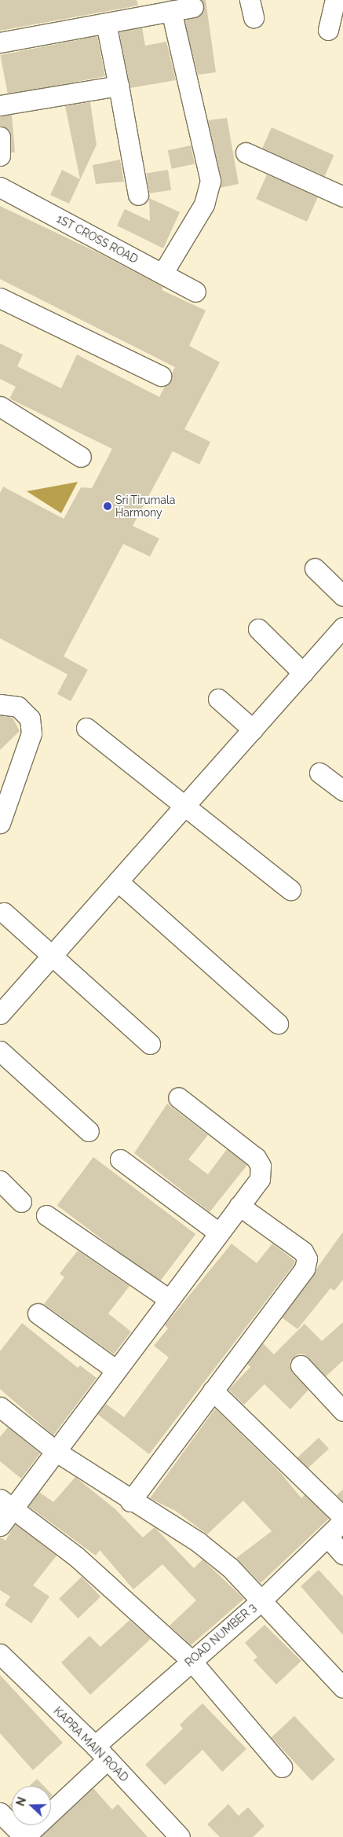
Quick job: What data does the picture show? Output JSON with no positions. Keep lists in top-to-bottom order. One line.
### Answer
{"streets":{"street":["1ST CROSS ROAD","ROAD NUMBER 3","KAPRA MAIN ROAD"]},"crossings":[["ROAD NUMBER 3","KAPRA MAIN ROAD"]],"places":["Sri Tirumala Harmony"],"north":"left"}
